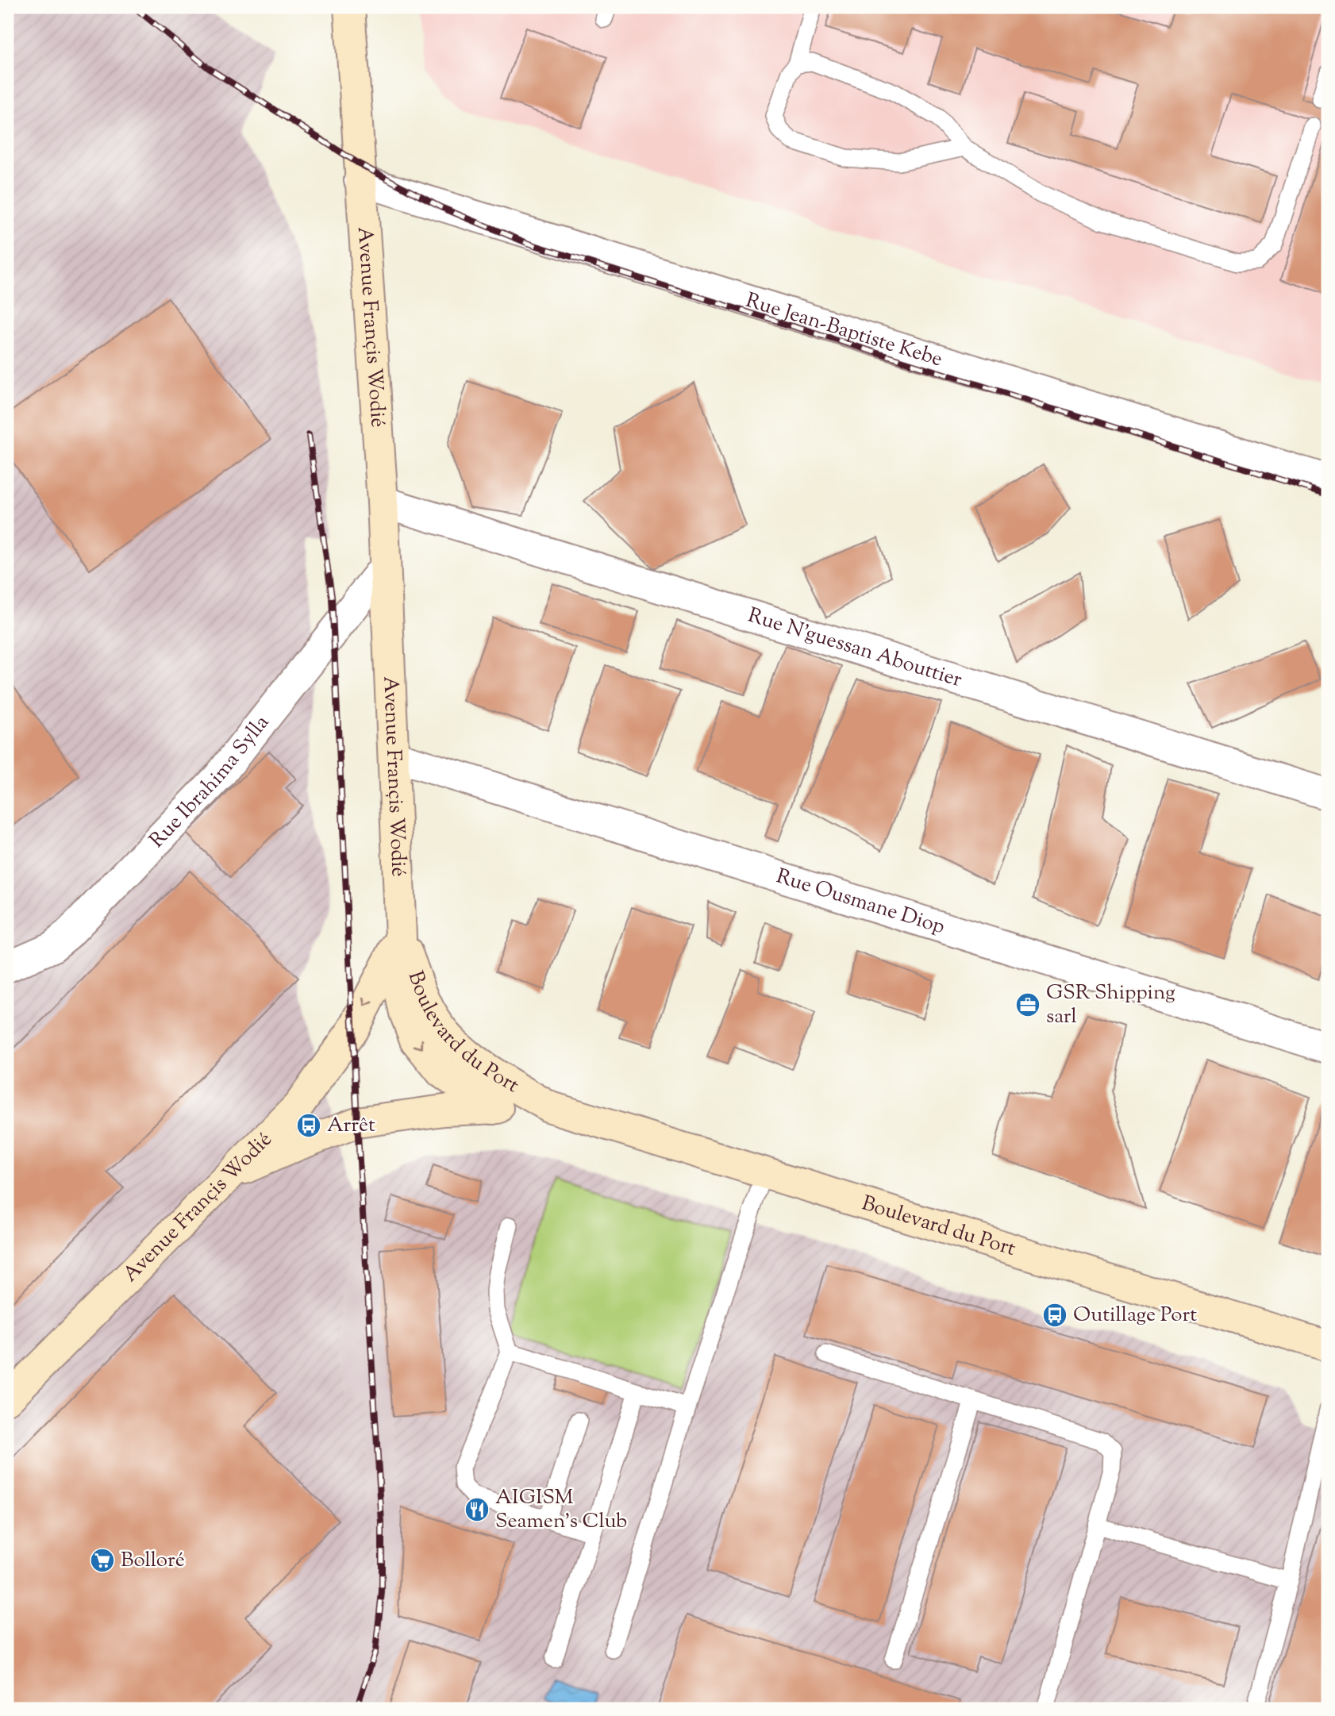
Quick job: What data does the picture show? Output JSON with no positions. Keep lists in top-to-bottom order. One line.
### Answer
{"streets":{"main road":["Avenue Françis Wodié","Boulevard du Port"],"street":["Rue Jean-Baptiste Kebe","Rue N'guessan Abouttier","Rue Ibrahima Sylla","Rue Ousmane Diop"]},"crossings":[["Avenue Françis Wodié","Rue Jean-Baptiste Kebe"],["Avenue Françis Wodié","Rue N'guessan Abouttier"],["Avenue Françis Wodié","Rue Ibrahima Sylla"],["Avenue Françis Wodié","Rue Ousmane Diop"],["Avenue Françis Wodié","Boulevard du Port"]],"places":{"office":["GSR Shipping sarl"],"bus stop":["Arrêt","Outillage Port"],"restaurant":["AIGISM Seamen's Club"],"supermarket":["Bolloré"]}}
